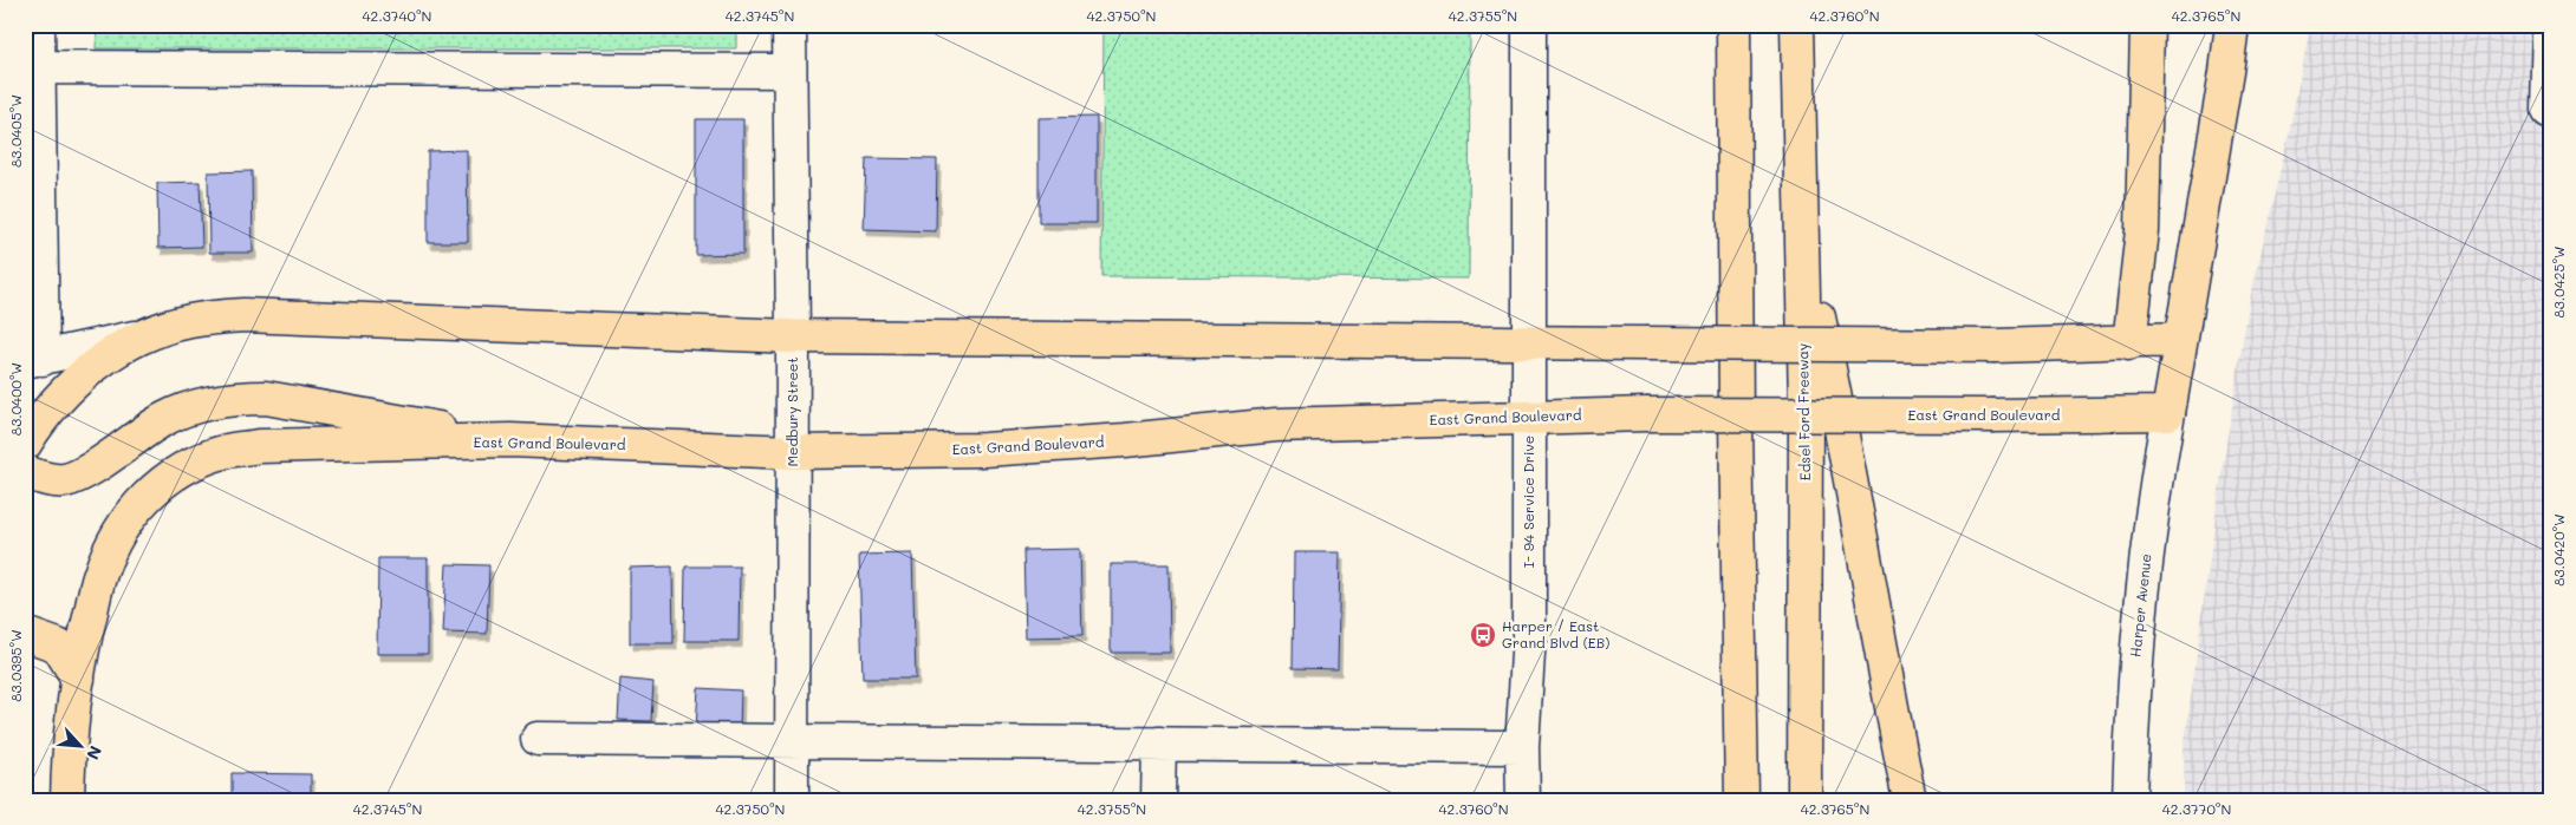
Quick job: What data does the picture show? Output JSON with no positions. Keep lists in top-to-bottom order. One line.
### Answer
{"streets":{"main road":["Edsel Ford Freeway","East Grand Boulevard"],"street":["Medbury Street","I- 94 Service Drive","Harper Avenue"]},"crossings":[["Medbury Street","East Grand Boulevard"],["East Grand Boulevard","I- 94 Service Drive"],["East Grand Boulevard","Harper Avenue"]],"places":{"bus stop":["Harper / East Grand Blvd (EB)"]},"north":"bottom right","coordinates":["42.3740°N","42.3745°N","42.3750°N","42.3755°N","42.3760°N","42.3765°N","83.0405°W","83.0425°W","83.0400°W","83.0420°W","83.0395°W","42.3770°N"]}
